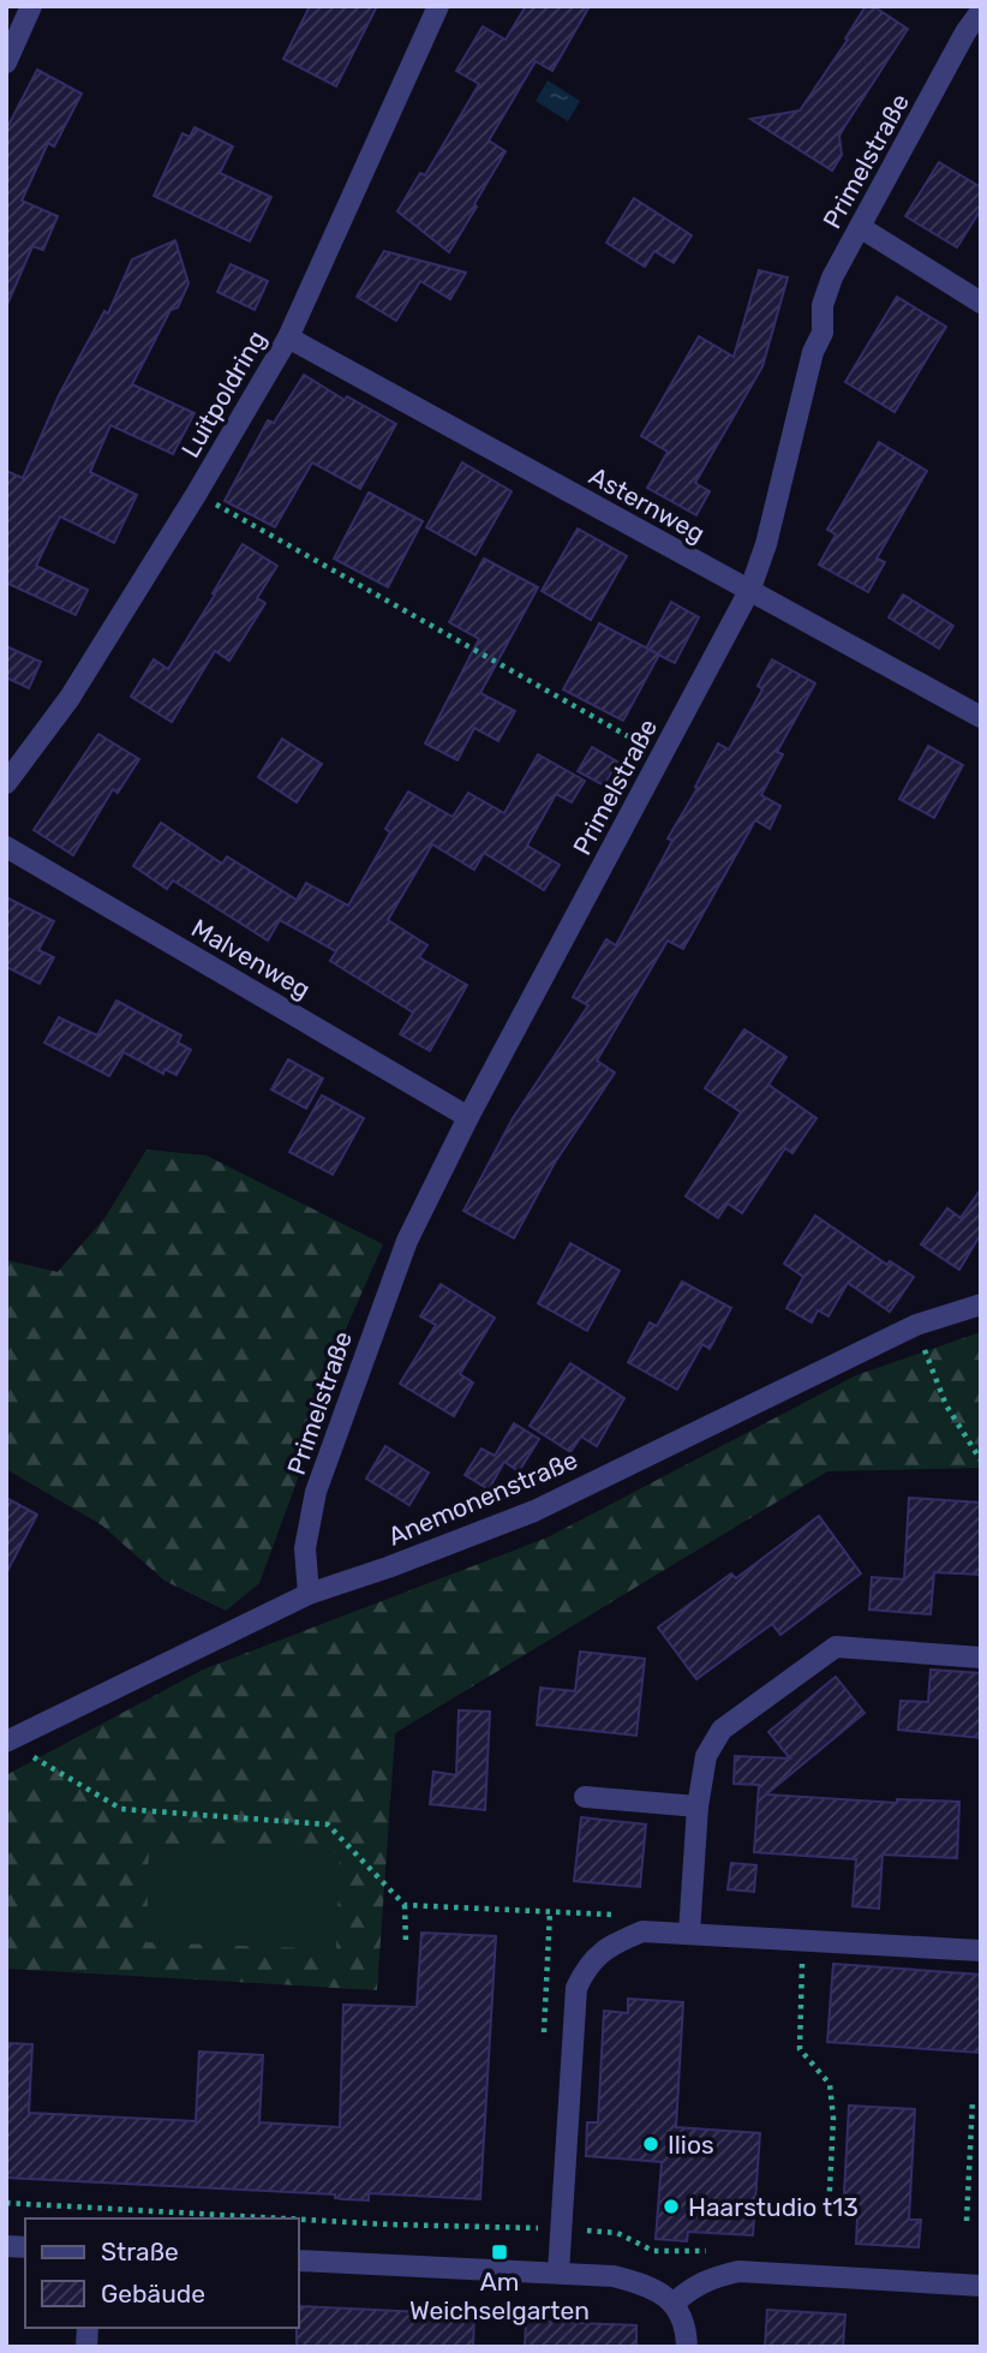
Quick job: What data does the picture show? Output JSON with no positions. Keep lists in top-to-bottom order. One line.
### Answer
{"streets":{"street":["Primelstraße","Luitpoldring","Asternweg","Malvenweg","Anemonenstraße"]},"crossings":[["Primelstraße","Asternweg"],["Primelstraße","Malvenweg"],["Primelstraße","Anemonenstraße"],["Luitpoldring","Asternweg"]],"places":{"other":["Ilios","Haarstudio t13"],"transit":["Am Weichselgarten"]},"legend":["Straße","Gebäude"]}
